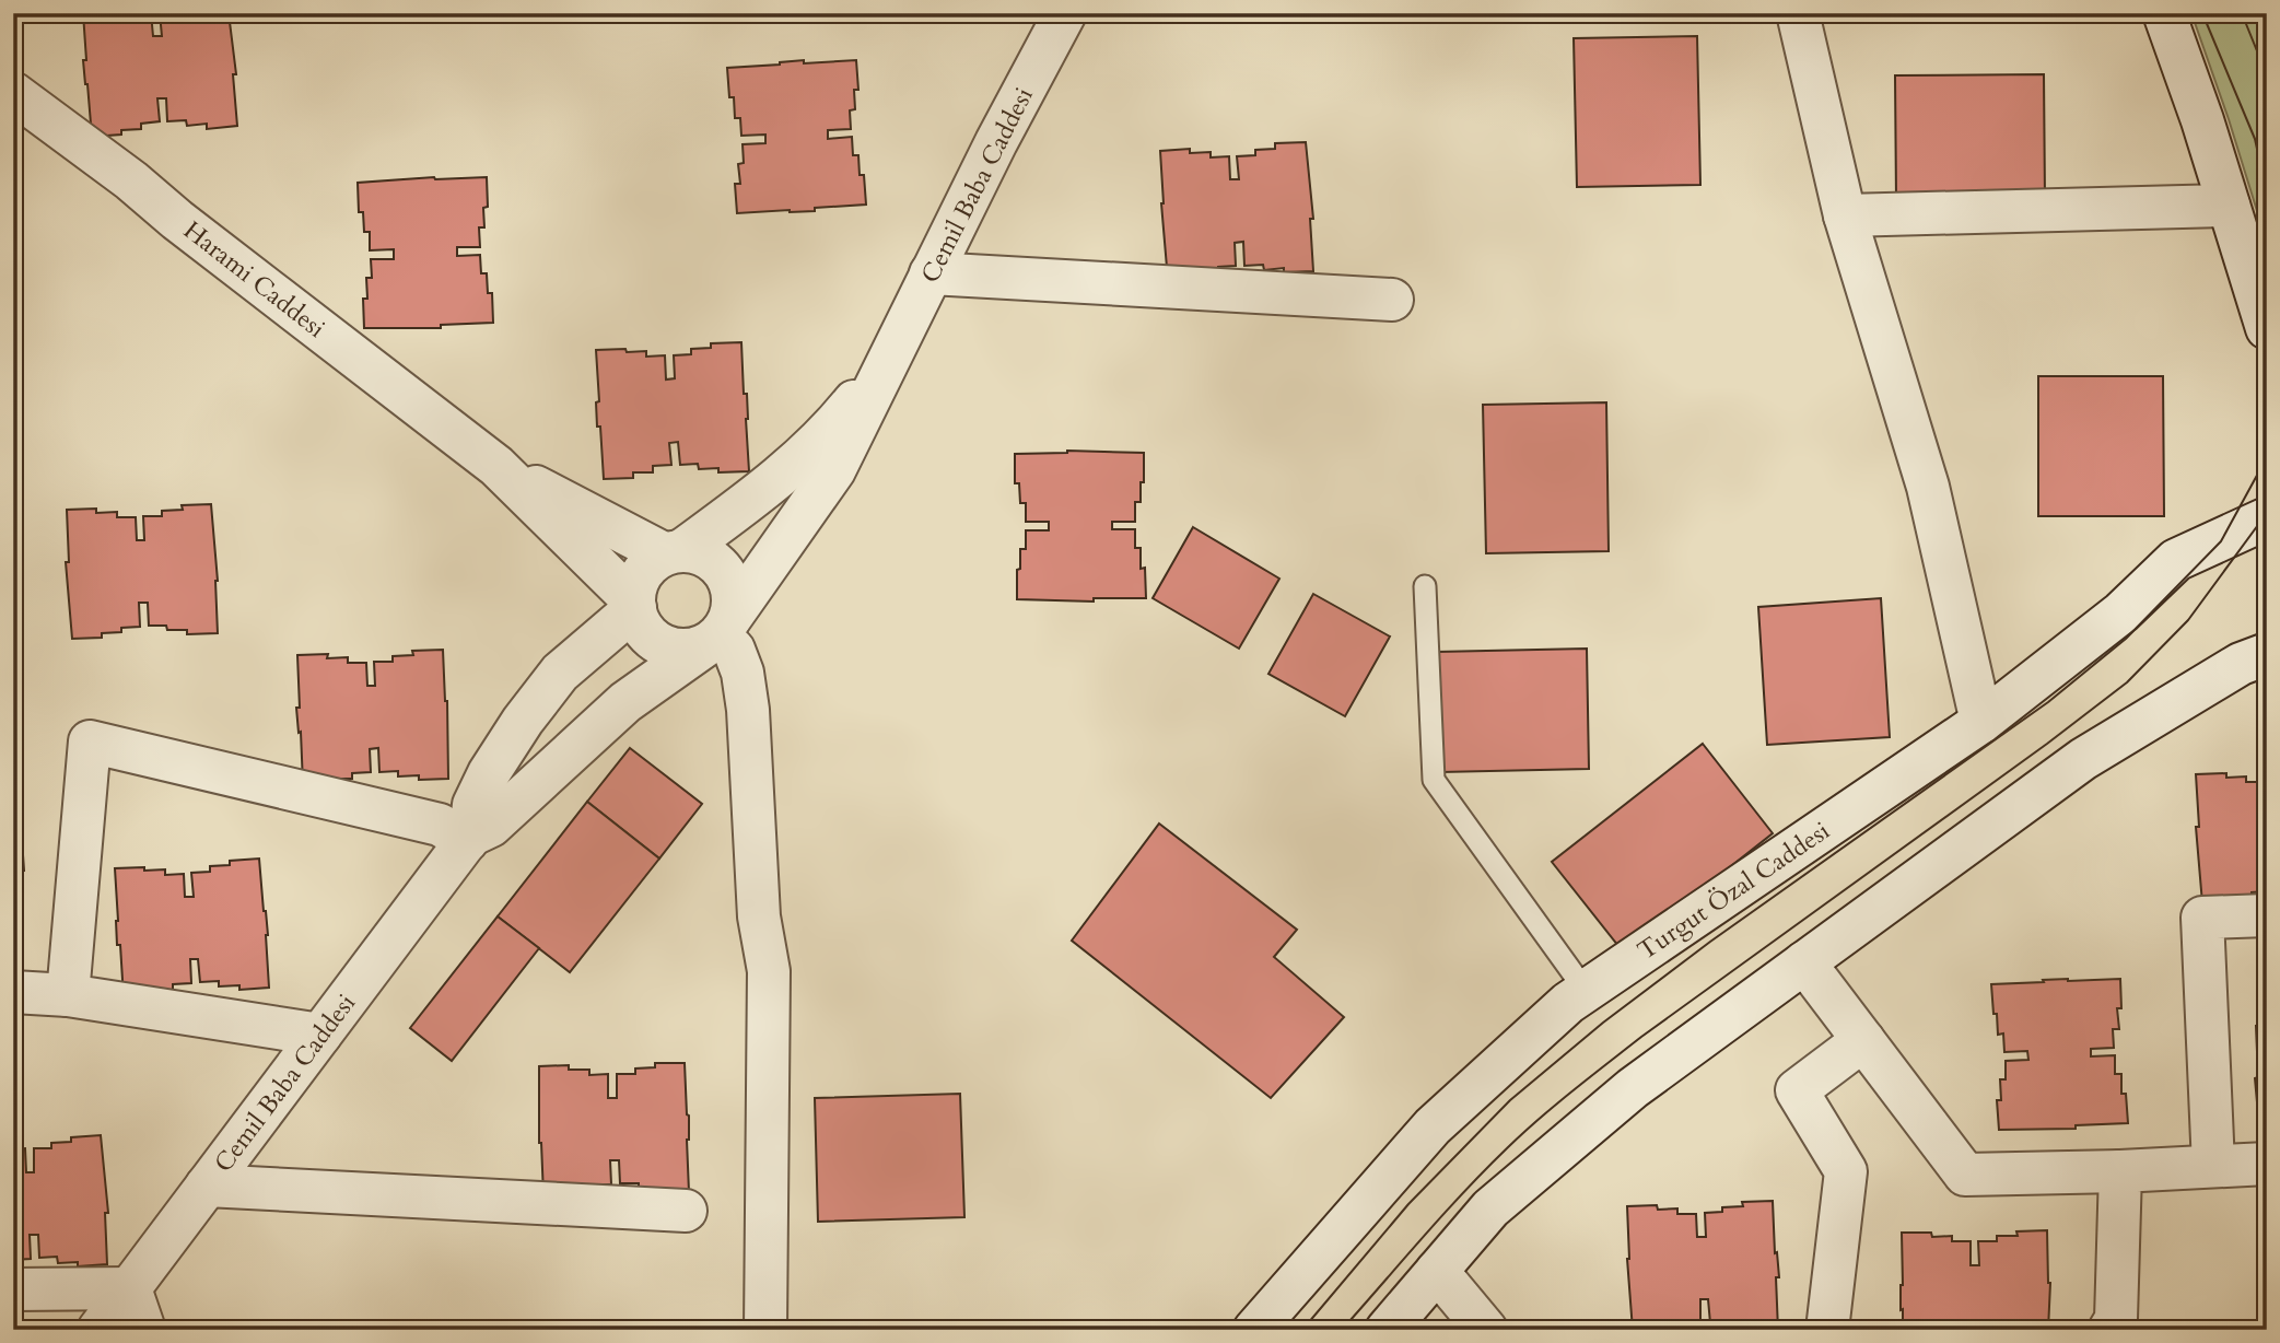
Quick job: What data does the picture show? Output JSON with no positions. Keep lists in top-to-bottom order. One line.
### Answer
{"streets":{"street":["Cemil Baba Caddesi","Harami Caddesi","Turgut Özal Caddesi"]}}
